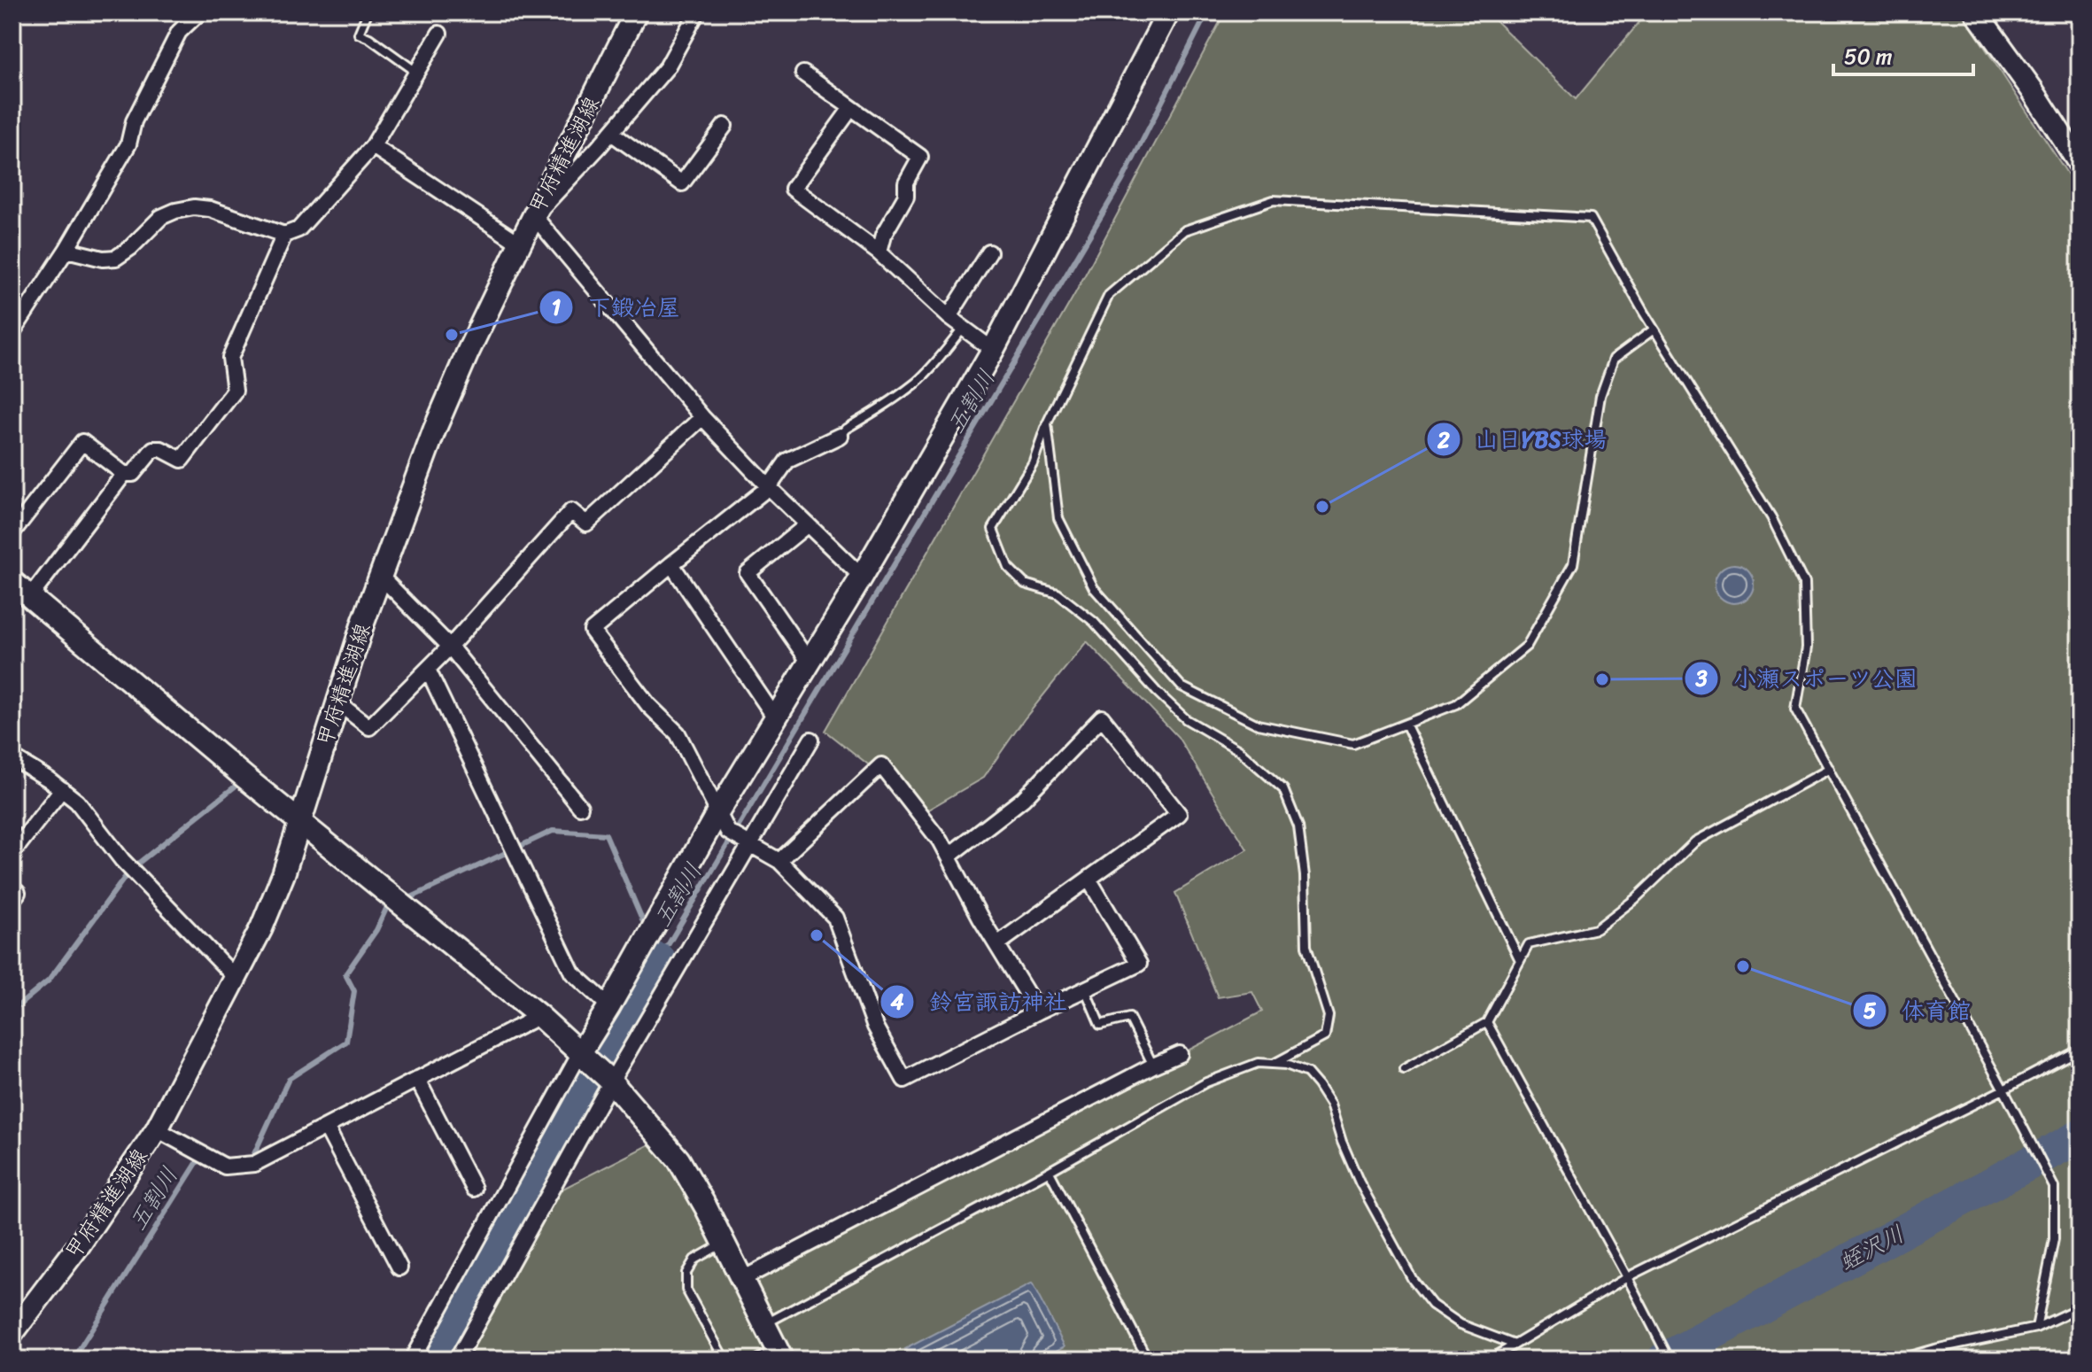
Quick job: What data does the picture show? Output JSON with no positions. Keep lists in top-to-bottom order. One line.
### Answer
{"streets":{"street":["甲府精進湖線"]},"water":["五割川","蛭沢川"],"places":["下鍛冶屋","山日YBS球場","小瀬スポーツ公園","鈴宮諏訪神社","体育館"],"scale_bar":"50 m"}
